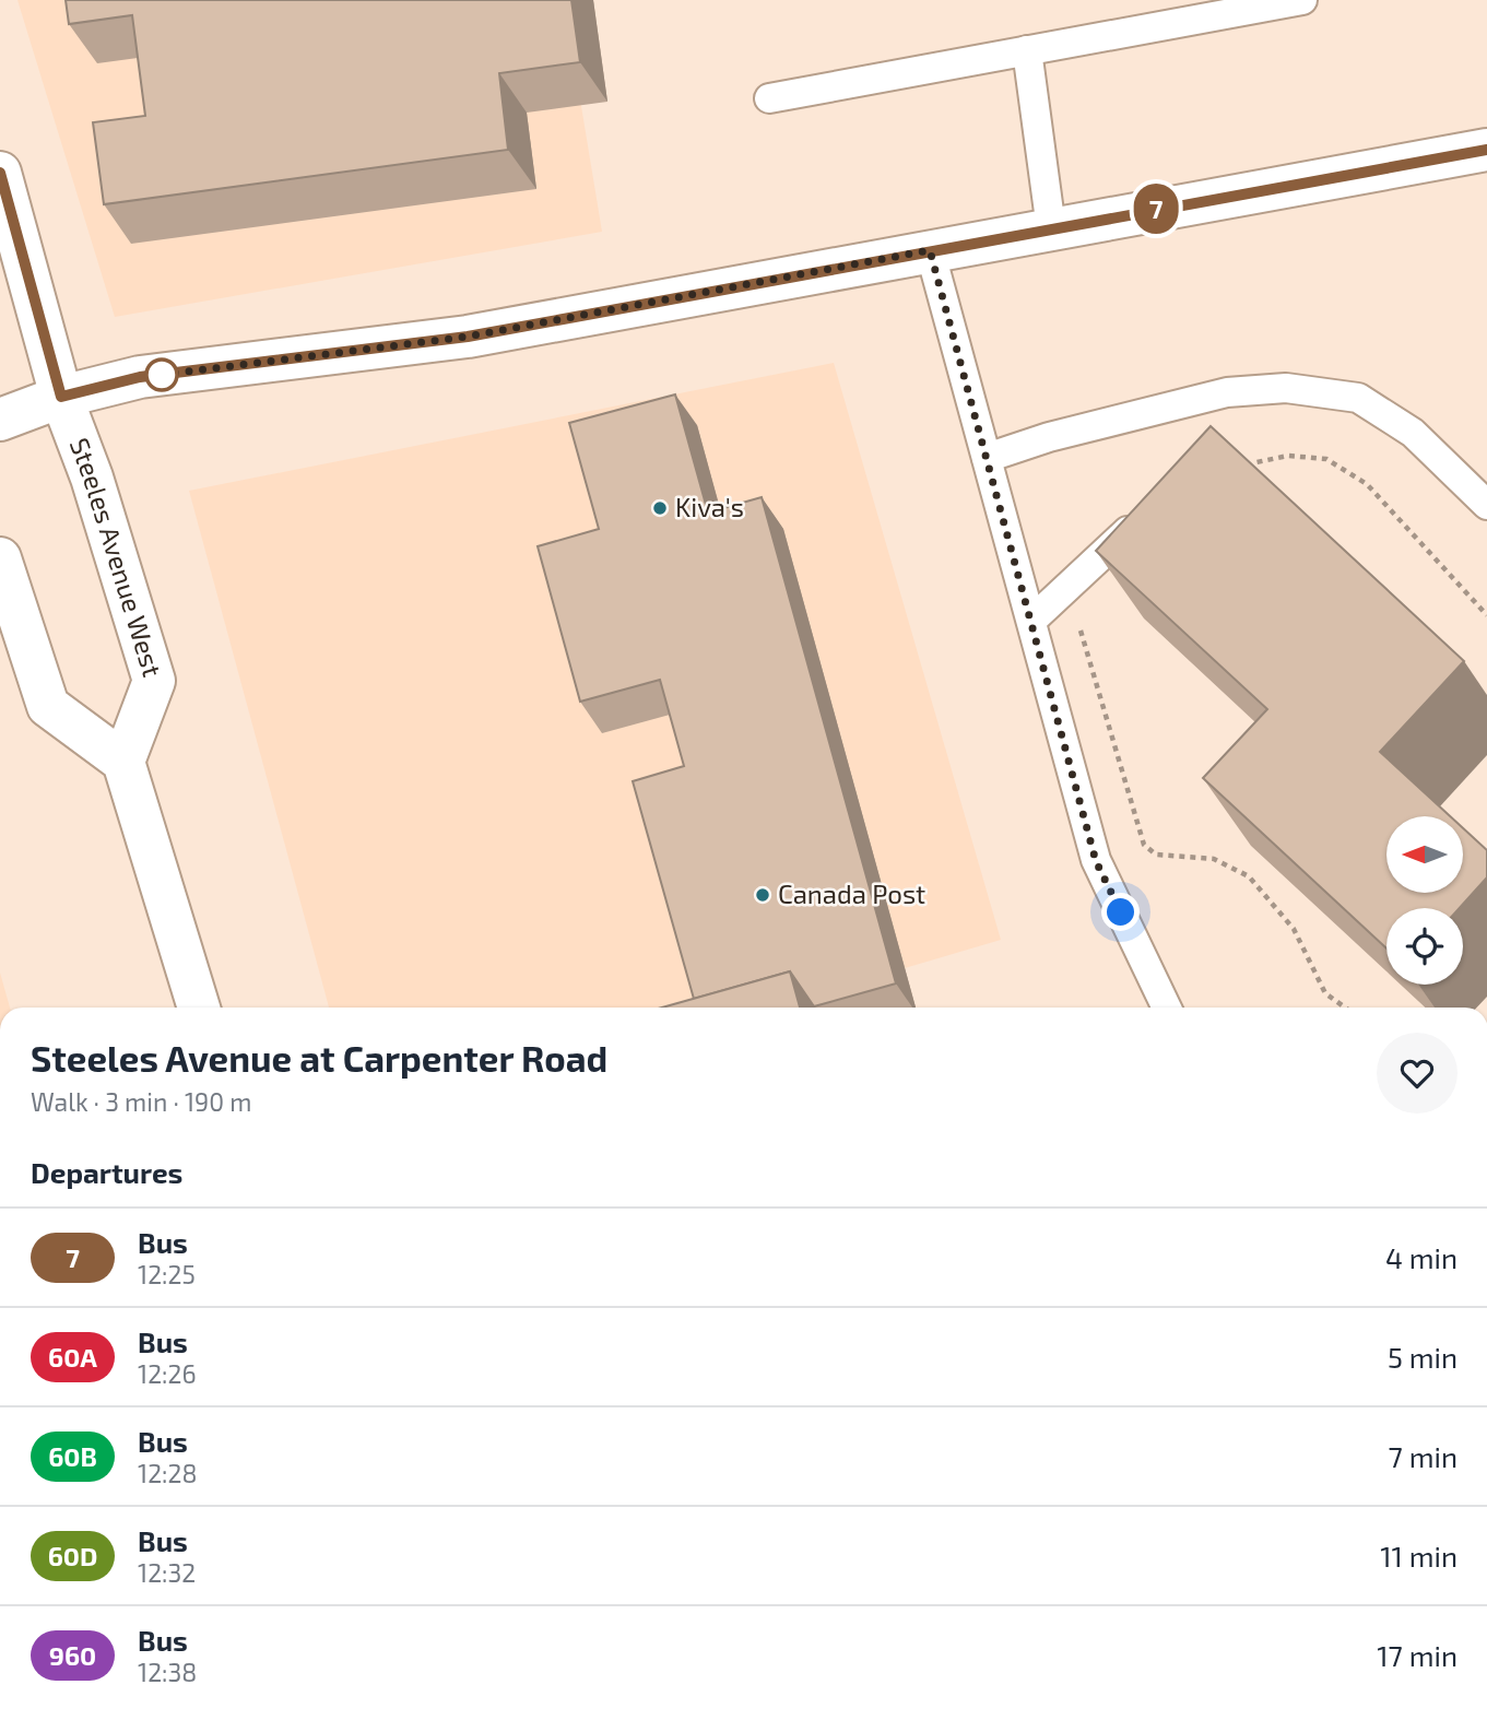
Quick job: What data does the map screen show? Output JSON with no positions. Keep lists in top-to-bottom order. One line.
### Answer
{"streets":{"street":["Steeles Avenue West"]},"places":["Kiva's","Canada Post"],"lines":["bus line 7"],"north":"left","page":{"on_map":"7","heading":[["Steeles Avenue at Carpenter Road","Walk · 3 min · 190 m"],"Departures"],"list":[{"mark":"7","name":"Bus","note":"12:25","value":"4 min"},{"mark":"60A","name":"Bus","note":"12:26","value":"5 min"},{"mark":"60B","name":"Bus","note":"12:28","value":"7 min"},{"mark":"60D","name":"Bus","note":"12:32","value":"11 min"},{"mark":"960","name":"Bus","note":"12:38","value":"17 min"}]}}
